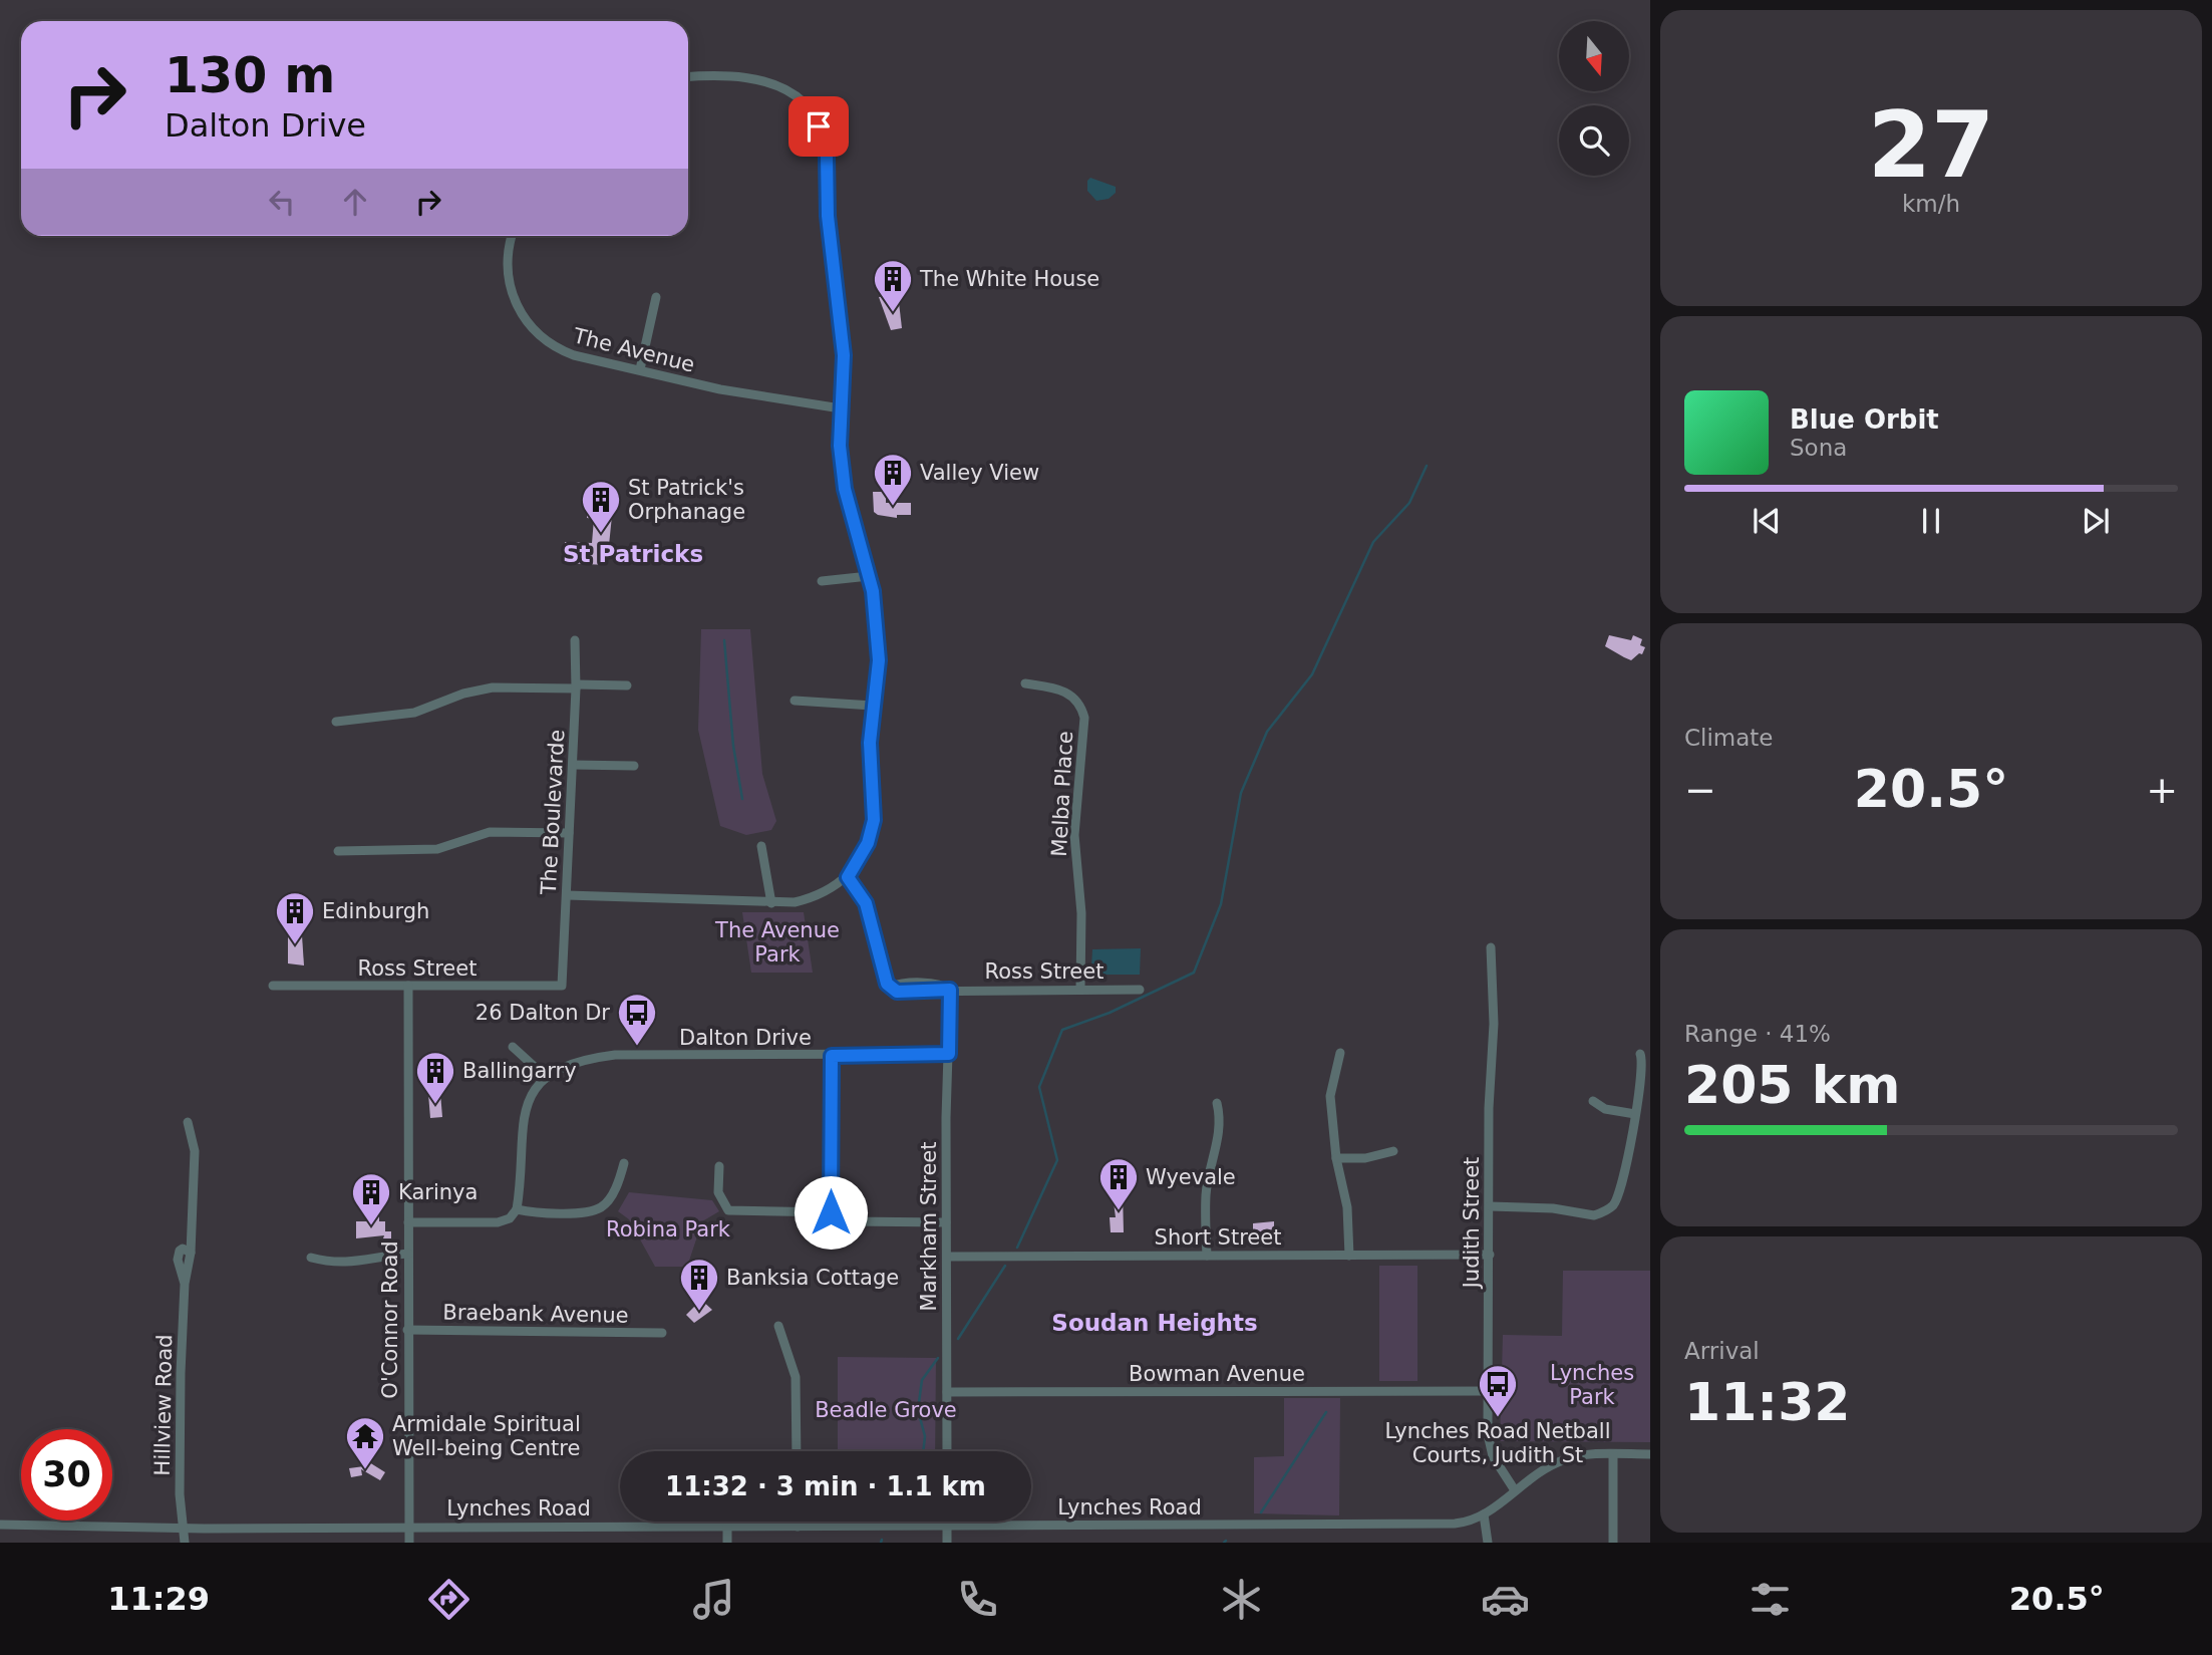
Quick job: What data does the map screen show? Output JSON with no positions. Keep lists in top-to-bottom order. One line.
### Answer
{"streets":{"street":["The Avenue","Melba Place","The Boulevarde","Ross Street","Dalton Drive","Judith Street","Markham Street","Short Street","Braebank Avenue","O'Connor Road","Bowman Avenue","Hillview Road","Lynches Road"]},"crossings":[["Melba Place","Ross Street"],["The Boulevarde","Ross Street"],["Ross Street","Markham Street"],["Ross Street","O'Connor Road"],["Dalton Drive","Markham Street"],["Judith Street","Short Street"],["Judith Street","Bowman Avenue"],["Judith Street","Lynches Road"],["Markham Street","Short Street"],["Markham Street","Bowman Avenue"],["Braebank Avenue","O'Connor Road"],["O'Connor Road","Lynches Road"],["Hillview Road","Lynches Road"]],"districts":["St Patricks","Soudan Heights"],"parks":["The Avenue Park","Robina Park","Lynches Park","Beadle Grove"],"places":{"building":["The White House","Valley View","St Patrick's Orphanage","Edinburgh","Ballingarry","Wyevale","Karinya","Banksia Cottage"],"bus stop":["26 Dalton Dr","Lynches Road Netball Courts, Judith St"],"temple":["Armidale Spiritual Well-being Centre"]},"north":"bottom","page":{"tile":[["27","km/h"],"Climate",["Range · 41%","205 km"],["Arrival","11:32"]],"turn":["130 m","Dalton Drive"],"song":["Blue Orbit","Sona"],"heat":["−","20.5°","+"],"limit":"30","trip":"11:32 · 3 min · 1.1 km","tabs":["11:29","20.5°"]}}
